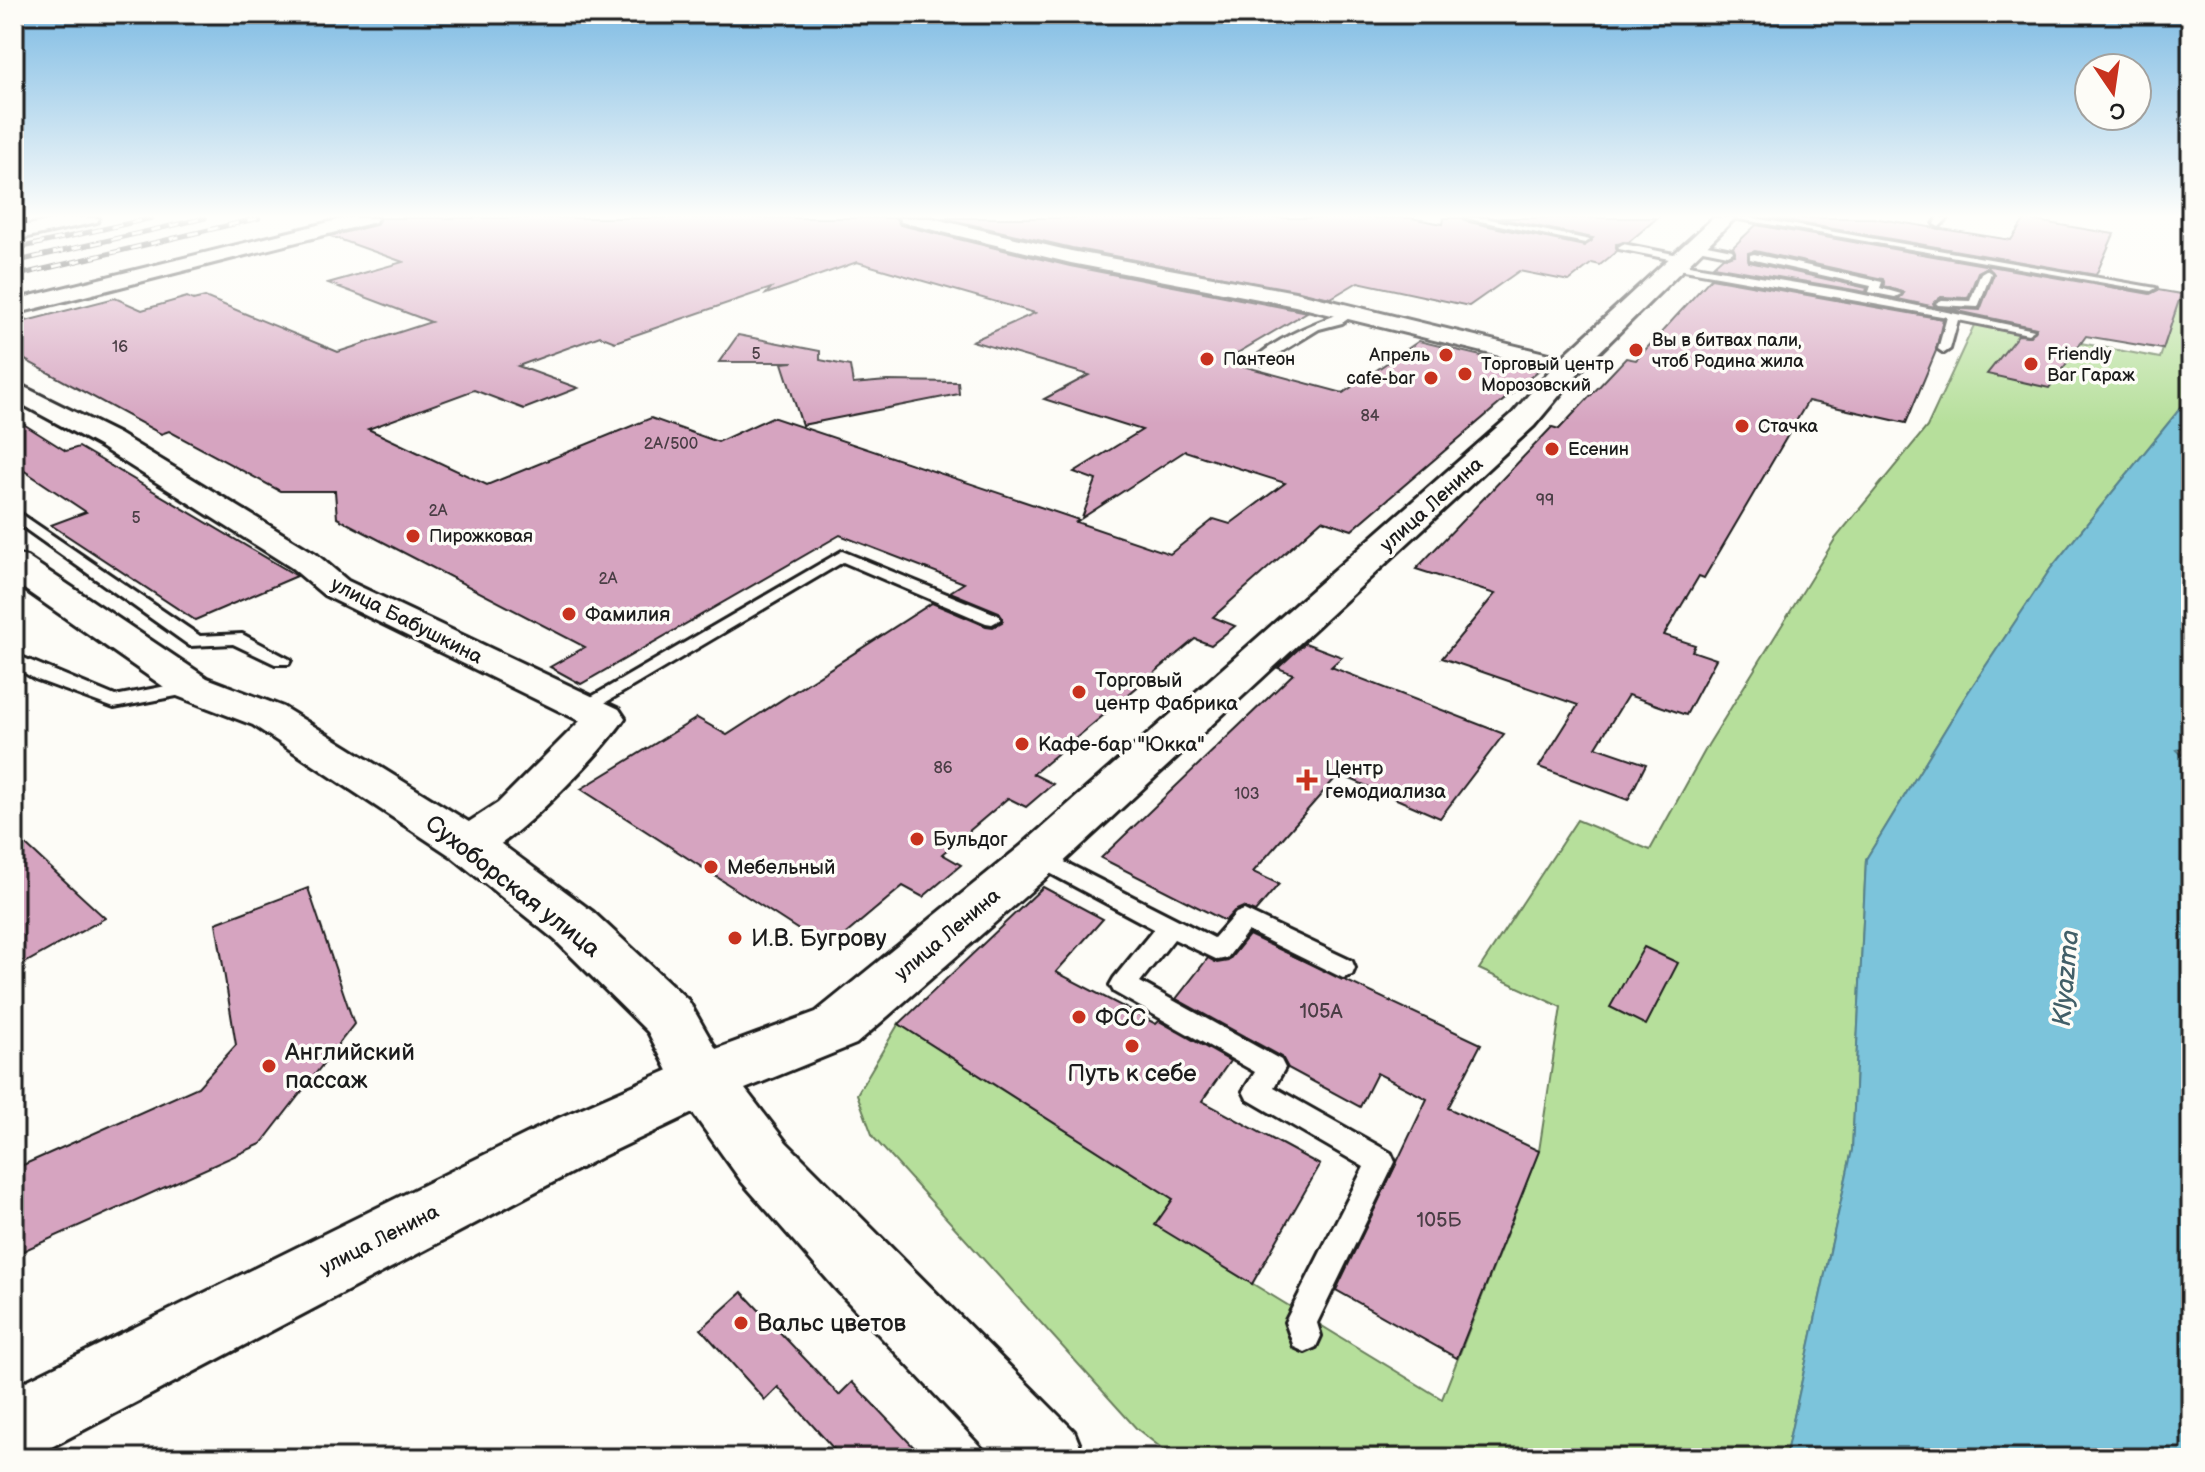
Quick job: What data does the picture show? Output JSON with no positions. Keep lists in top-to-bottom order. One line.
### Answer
{"streets":{"main road":["улица Ленина","Сухоборская улица"],"street":["улица Бабушкина"]},"crossings":[["улица Ленина","Сухоборская улица"]],"water":["Klyazma"],"places":{"other":["Вы в битвах пали, чтоб Родина жила","Апрель","Пантеон","Friendly Bar Гараж","Торговый центр Морозовский","cafe-bar","Стачка","Есенин","Пирожковая","Фамилия","Торговый центр Фабрика","Кафе-бар \"Юкка\"","Бульдог","Мебельный","И.В. Бугрову","ФСС","Путь к себе","Английский пассаж","Вальс цветов"],"health":["Центр гемодиализа"]},"house_numbers":["16","5","84","2А/500","99","2А","5","2А","86","103","105А","105Б"],"north":"bottom"}
